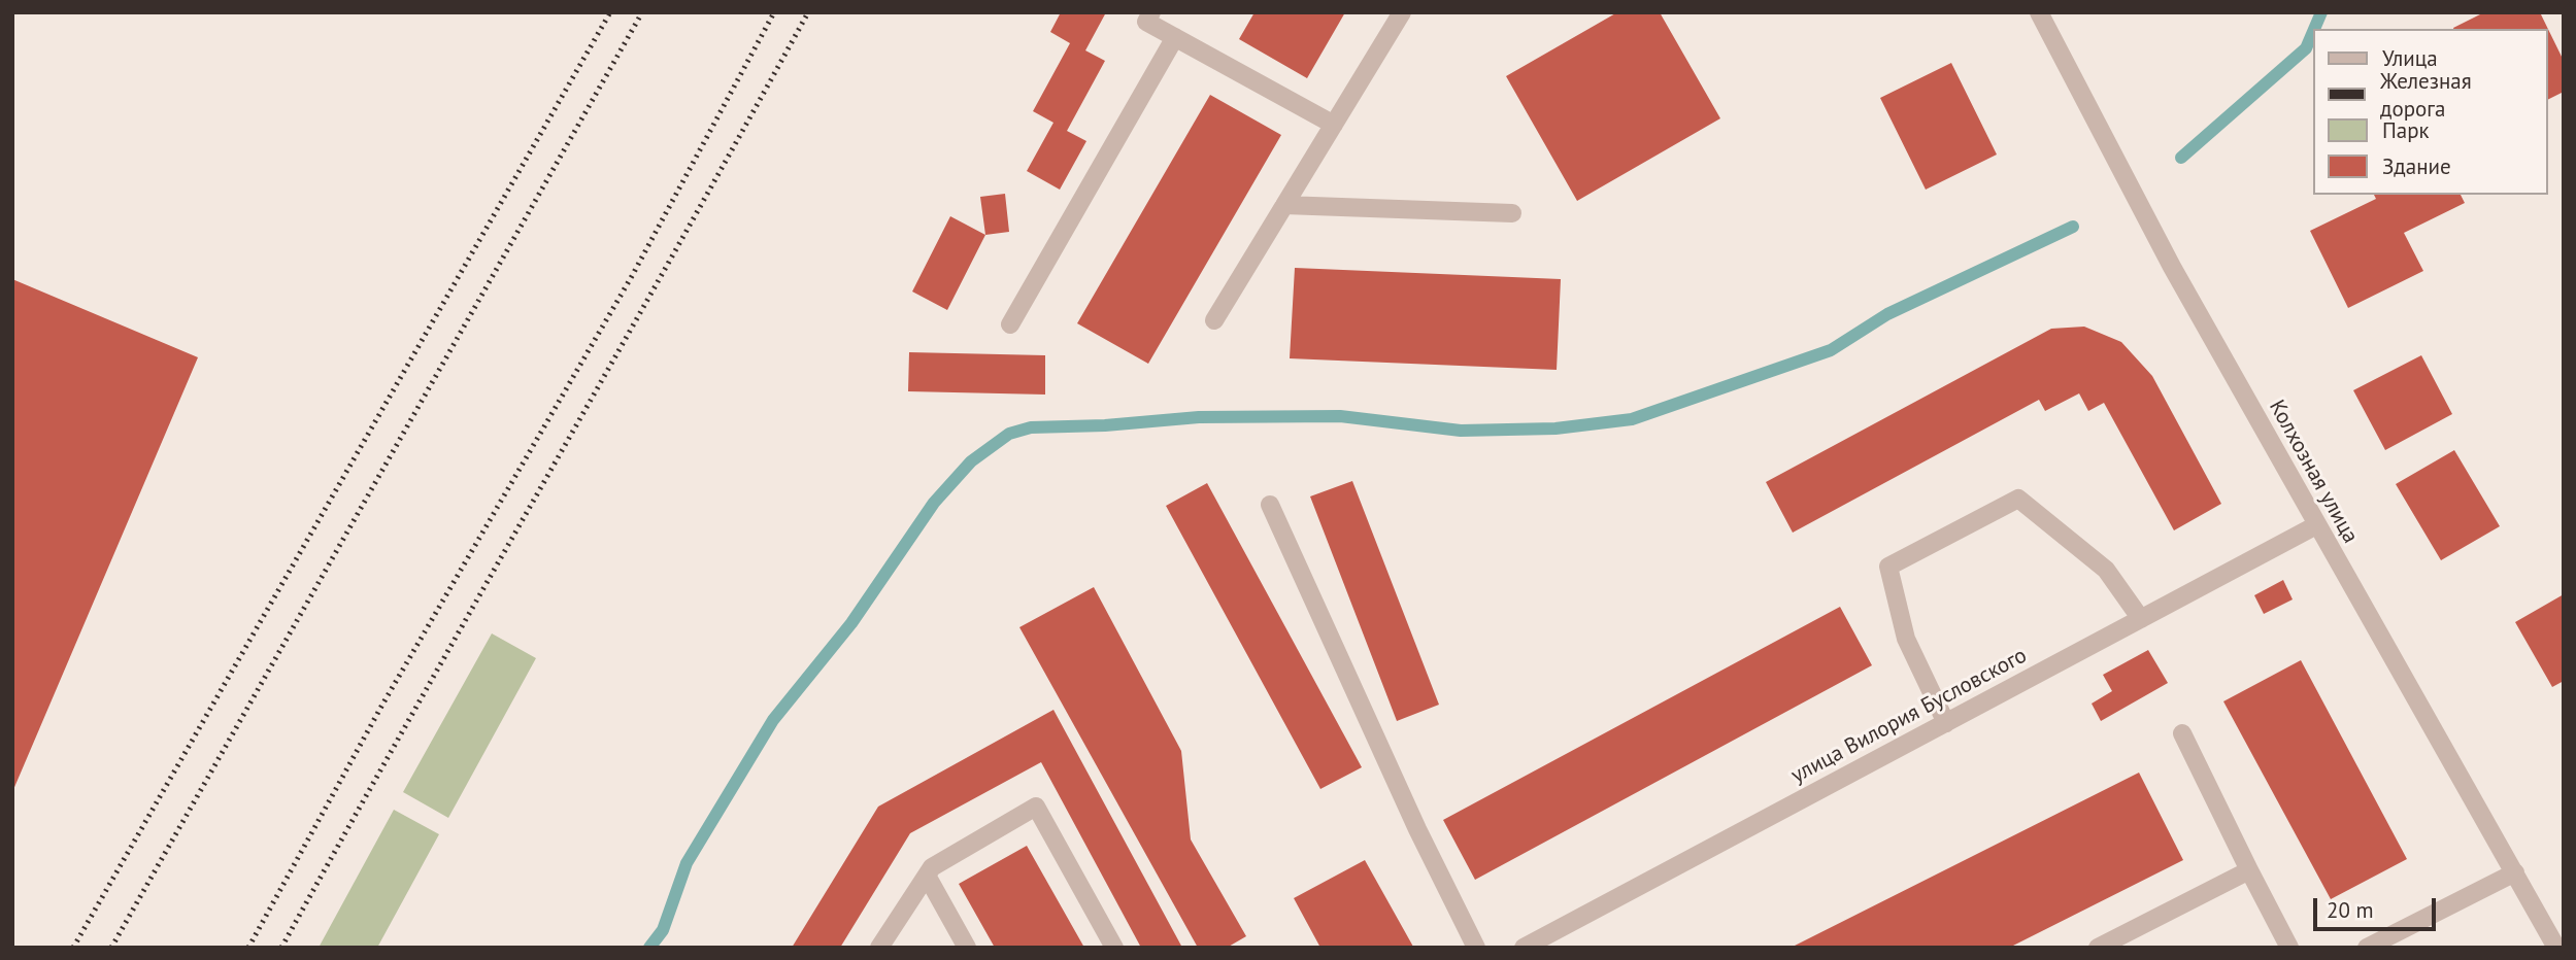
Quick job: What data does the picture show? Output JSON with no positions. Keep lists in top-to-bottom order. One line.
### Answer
{"streets":{"street":["Колхозная улица","улица Вилория Бусловского"]},"crossings":[["Колхозная улица","улица Вилория Бусловского"]],"legend":["Улица","Железная дорога","Парк","Здание"],"scale_bar":"20 m"}
